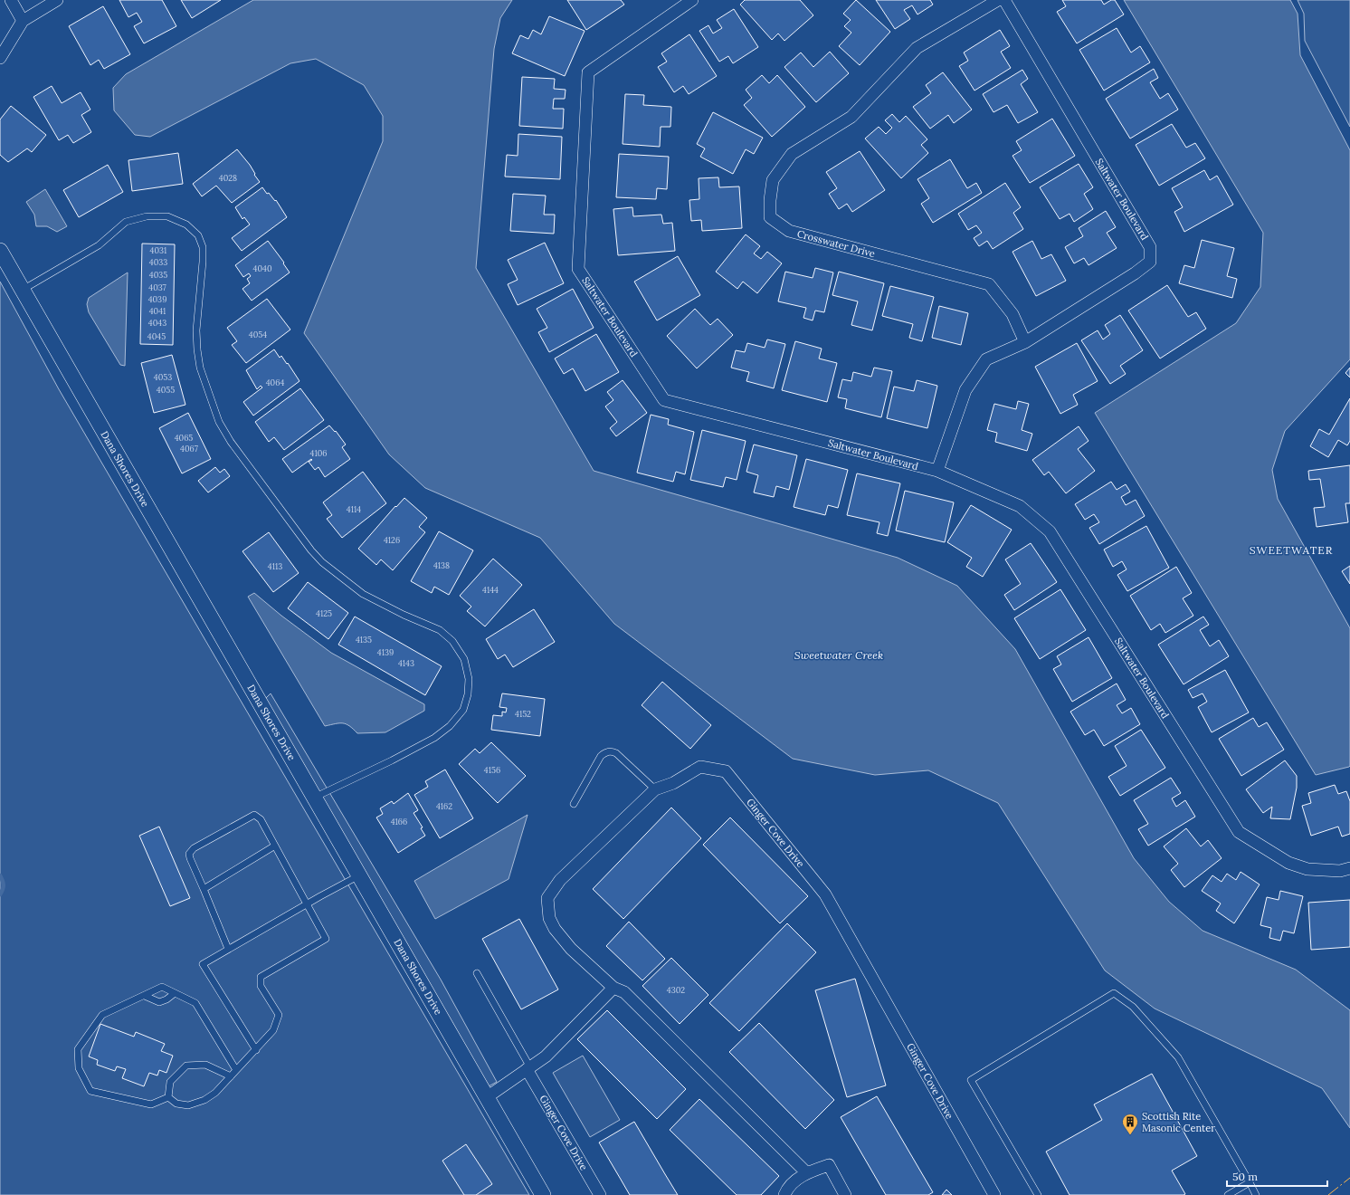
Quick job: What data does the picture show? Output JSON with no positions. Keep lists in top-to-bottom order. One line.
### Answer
{"streets":{"street":["Saltwater Boulevard","Crosswater Drive","Dana Shores Drive","Ginger Cove Drive"]},"crossings":[["Saltwater Boulevard","Crosswater Drive"]],"districts":["SWEETWATER"],"water":["Sweetwater Creek"],"places":{"building":["Scottish Rite Masonic Center"]},"house_numbers":["4028","4031","4033","4040","4035","4037","4039","4041","4043","4054","4045","4053","4064","4055","4065","4067","4106","4114","4126","4138","4113","4144","4125","4135","4139","4143","4152","4156","4162","4166","4302"],"scale_bar":"50 m"}
